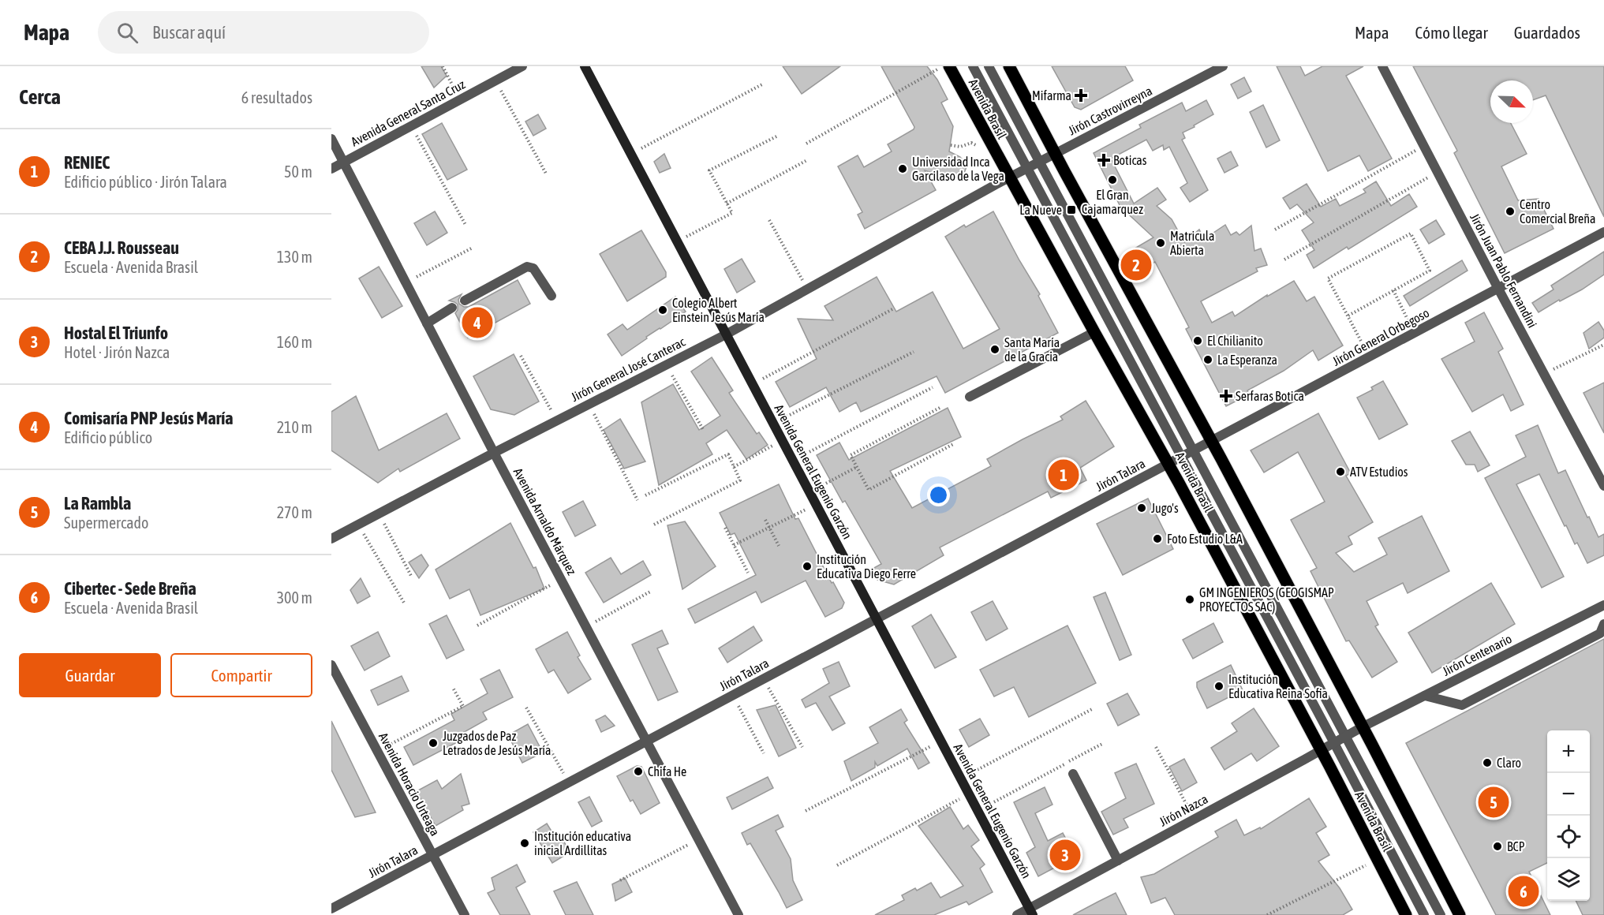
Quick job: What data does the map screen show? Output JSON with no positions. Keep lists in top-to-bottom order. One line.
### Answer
{"streets":{"main road":["Avenida Brasil","Avenida General Eugenio Garzón"],"street":["Jirón Castrovirreyna","Avenida General Santa Cruz","Jirón Juan Pablo Fernandini","Jirón General Orbegoso","Jirón General José Canterac","Jirón Talara","Avenida Arnaldo Márquez","Jirón Centenario","Avenida Horacio Urteaga","Jirón Nazca"]},"crossings":[["Avenida Brasil","Jirón Castrovirreyna"],["Avenida Brasil","Jirón General Orbegoso"],["Avenida Brasil","Jirón General José Canterac"],["Avenida Brasil","Jirón Talara"],["Avenida Brasil","Jirón Nazca"],["Jirón Castrovirreyna","Jirón General José Canterac"],["Avenida General Santa Cruz","Avenida Arnaldo Márquez"],["Jirón Juan Pablo Fernandini","Jirón General Orbegoso"],["Jirón General Orbegoso","Jirón Talara"],["Jirón General José Canterac","Avenida General Eugenio Garzón"],["Jirón General José Canterac","Avenida Arnaldo Márquez"],["Avenida General Eugenio Garzón","Jirón Talara"],["Avenida General Eugenio Garzón","Jirón Nazca"],["Jirón Talara","Avenida Arnaldo Márquez"],["Jirón Talara","Avenida Horacio Urteaga"],["Jirón Centenario","Jirón Nazca"]],"places":{"health":["Mifarma","Boticas","Serfaras Botica"],"other":["Universidad Inca Garcilaso de la Vega","El Gran Cajamarquez","Centro Comercial Breña","Matricula Abierta","Colegio Albert Einstein Jesús María","El Chilianito","Santa María de la Gracia","La Esperanza","ATV Estudios","Jugo's","Foto Estudio L&A","Institución Educativa Diego Ferre","GM INGENIEROS (GEOGISMAP PROYECTOS SAC)","Institución Educativa Reina Sofia","Juzgados de Paz Letrados de Jesús María","Claro","Chifa He","Institución educativa inicial Ardillitas","BCP"],"transit":["La Nueve"]},"north":"bottom right","page":{"header":"Mapa","search":"Buscar aquí","nav":["Mapa","Cómo llegar","Guardados"],"heading":["Cerca","6 resultados"],"list":[{"mark":"1","name":"RENIEC","note":"Edificio público · Jirón Talara","value":"50 m"},{"mark":"2","name":"CEBA J.J. Rousseau","note":"Escuela · Avenida Brasil","value":"130 m"},{"mark":"3","name":"Hostal El Triunfo","note":"Hotel · Jirón Nazca","value":"160 m"},{"mark":"4","name":"Comisaría PNP Jesús María","note":"Edificio público","value":"210 m"},{"mark":"5","name":"La Rambla","note":"Supermercado","value":"270 m"},{"mark":"6","name":"Cibertec - Sede Breña","note":"Escuela · Avenida Brasil","value":"300 m"}],"pins":["2","4","1","5","3","6"],"buttons":["Guardar","Compartir"],"map_buttons":["+","−"]}}
